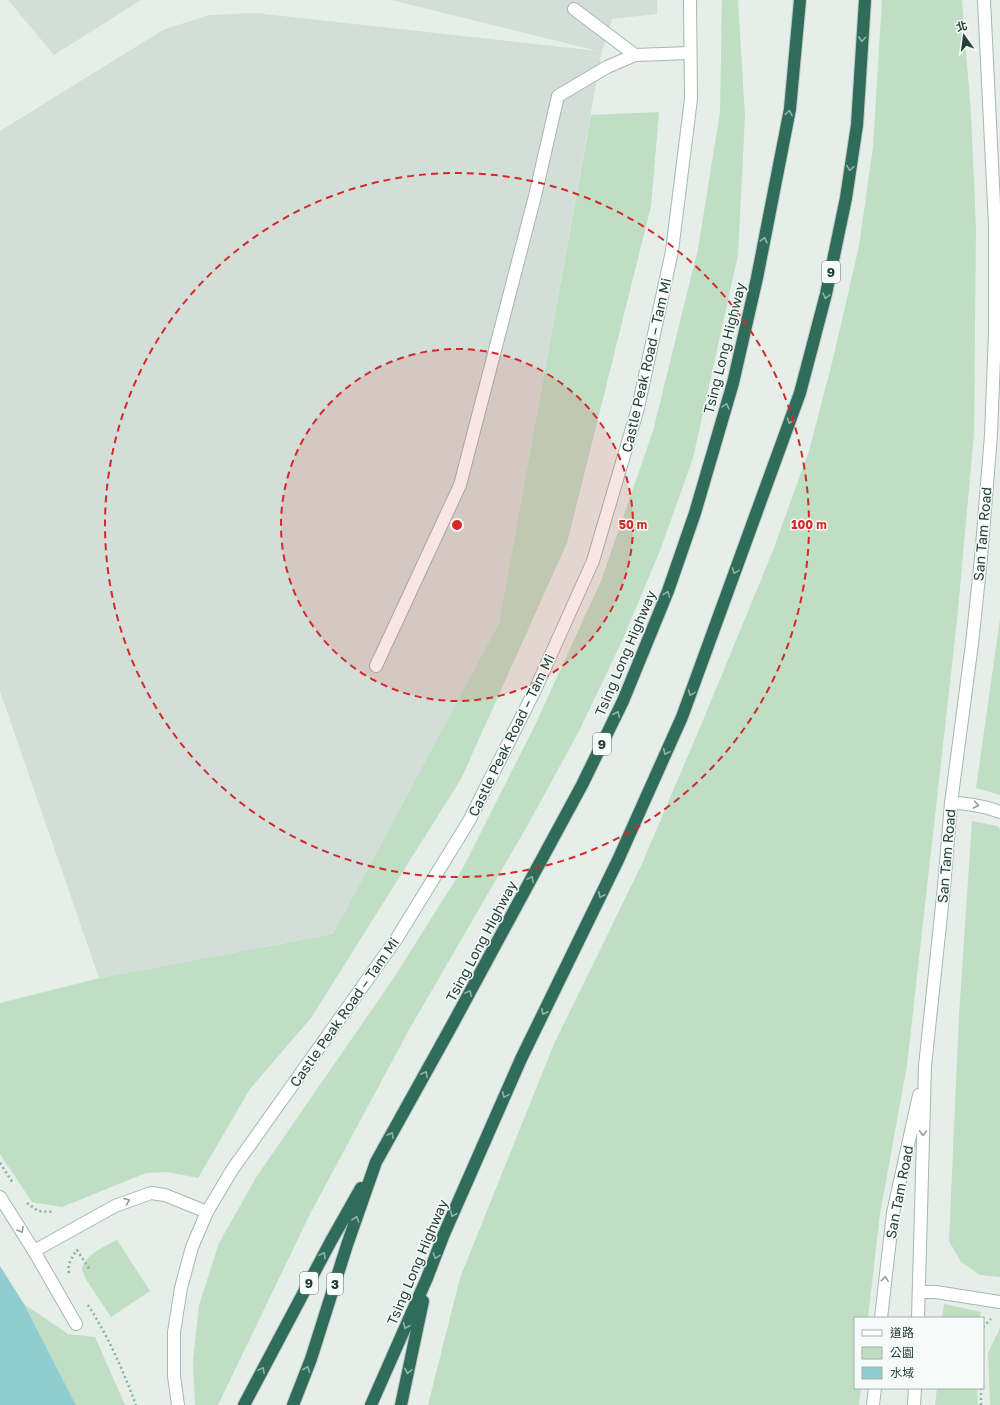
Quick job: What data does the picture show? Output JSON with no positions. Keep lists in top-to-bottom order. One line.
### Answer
{"streets":{"highway":["9","Tsing Long Highway","3"],"street":["Castle Peak Road – Tam Mi","San Tam Road"]},"crossings":[["9","Tsing Long Highway"]],"legend":["道路","公園","水域"],"north":"top","rings":["50 m","100 m"]}
